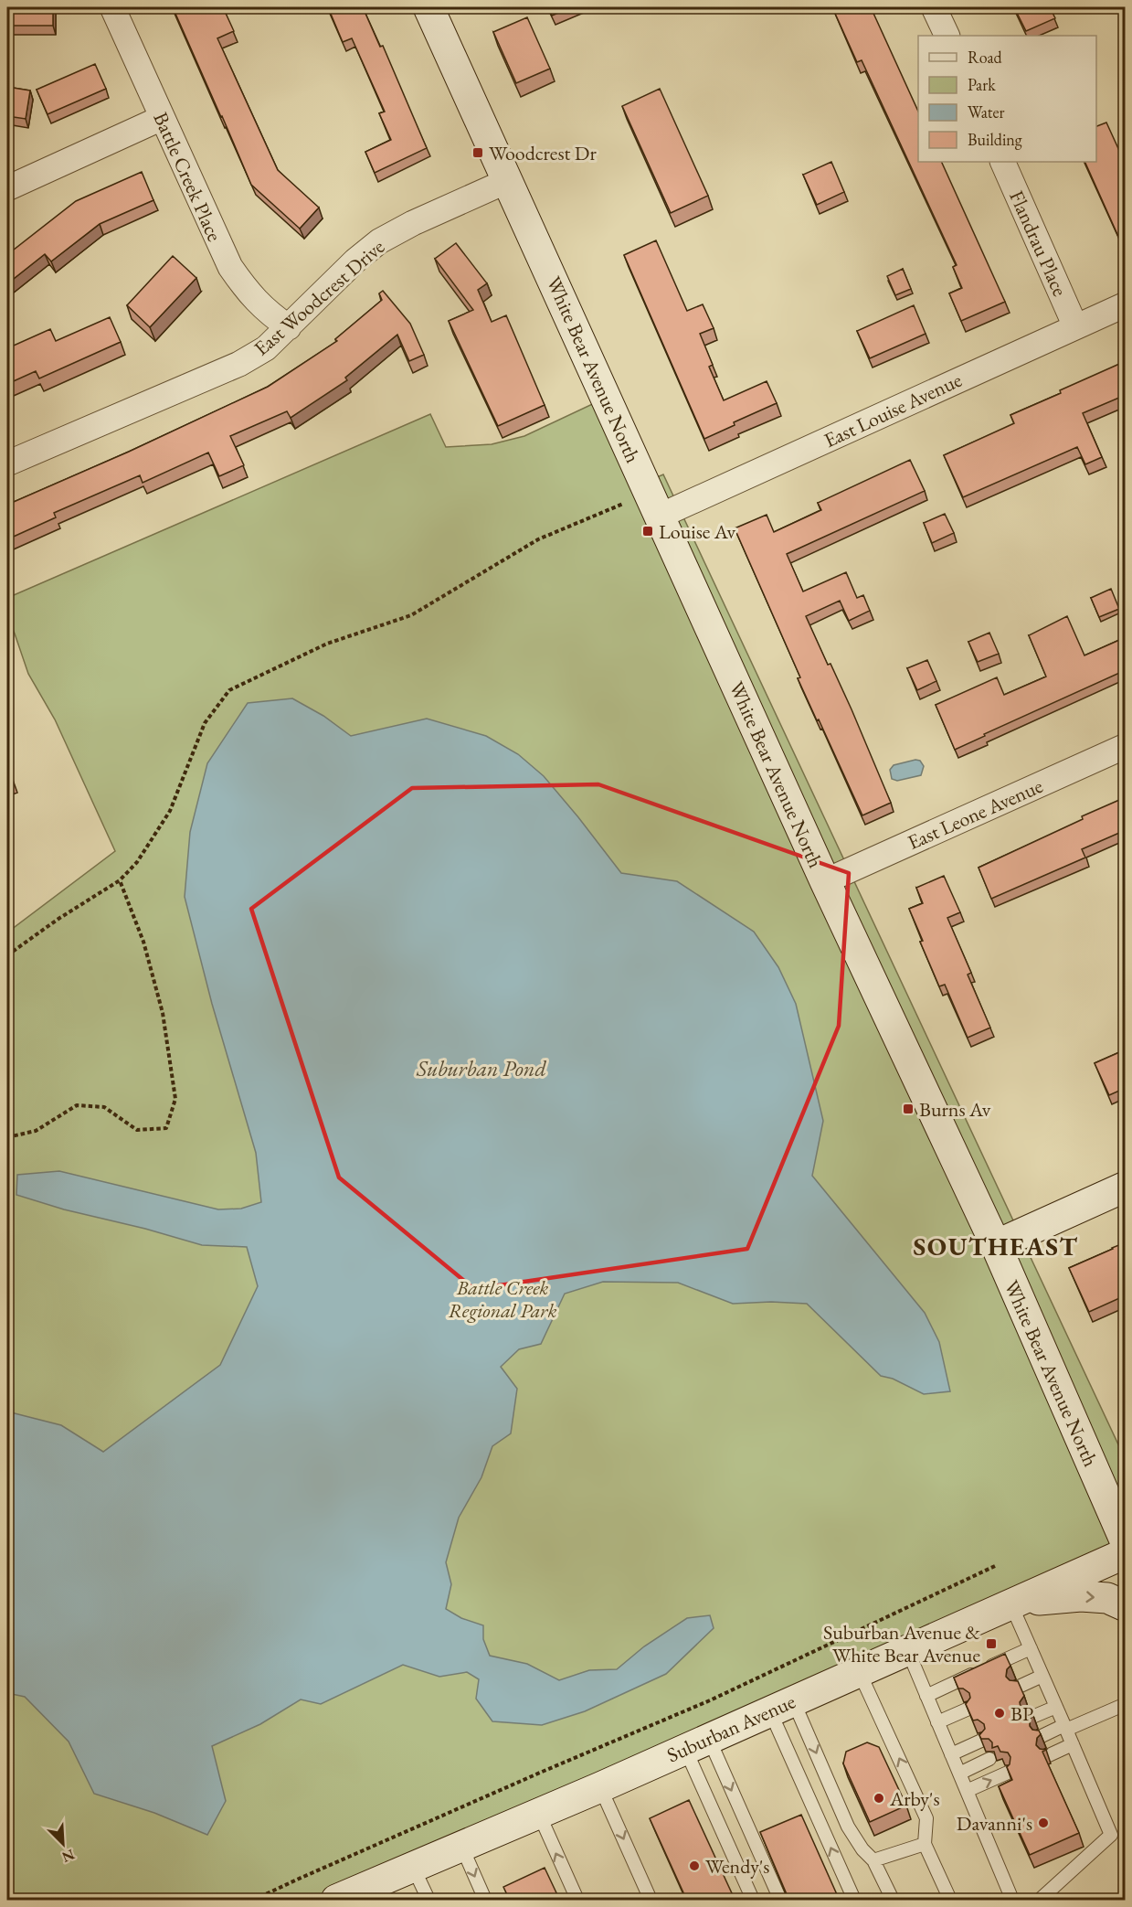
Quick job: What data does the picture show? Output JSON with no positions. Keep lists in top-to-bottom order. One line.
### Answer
{"streets":{"street":["Battle Creek Place","Flandrau Place","East Woodcrest Drive","White Bear Avenue North","East Louise Avenue","East Leone Avenue","Suburban Avenue"]},"crossings":[["Battle Creek Place","East Woodcrest Drive"],["Flandrau Place","East Louise Avenue"],["East Woodcrest Drive","White Bear Avenue North"],["White Bear Avenue North","East Louise Avenue"],["White Bear Avenue North","East Leone Avenue"]],"districts":["SOUTHEAST"],"water":["Suburban Pond"],"parks":["Battle Creek Regional Park"],"places":{"transit":["Woodcrest Dr","Louise Av","Burns Av","Suburban Avenue & White Bear Avenue"],"other":["BP","Arby's","Davanni's","Wendy's"]},"legend":["Road","Park","Water","Building"],"north":"bottom right"}
